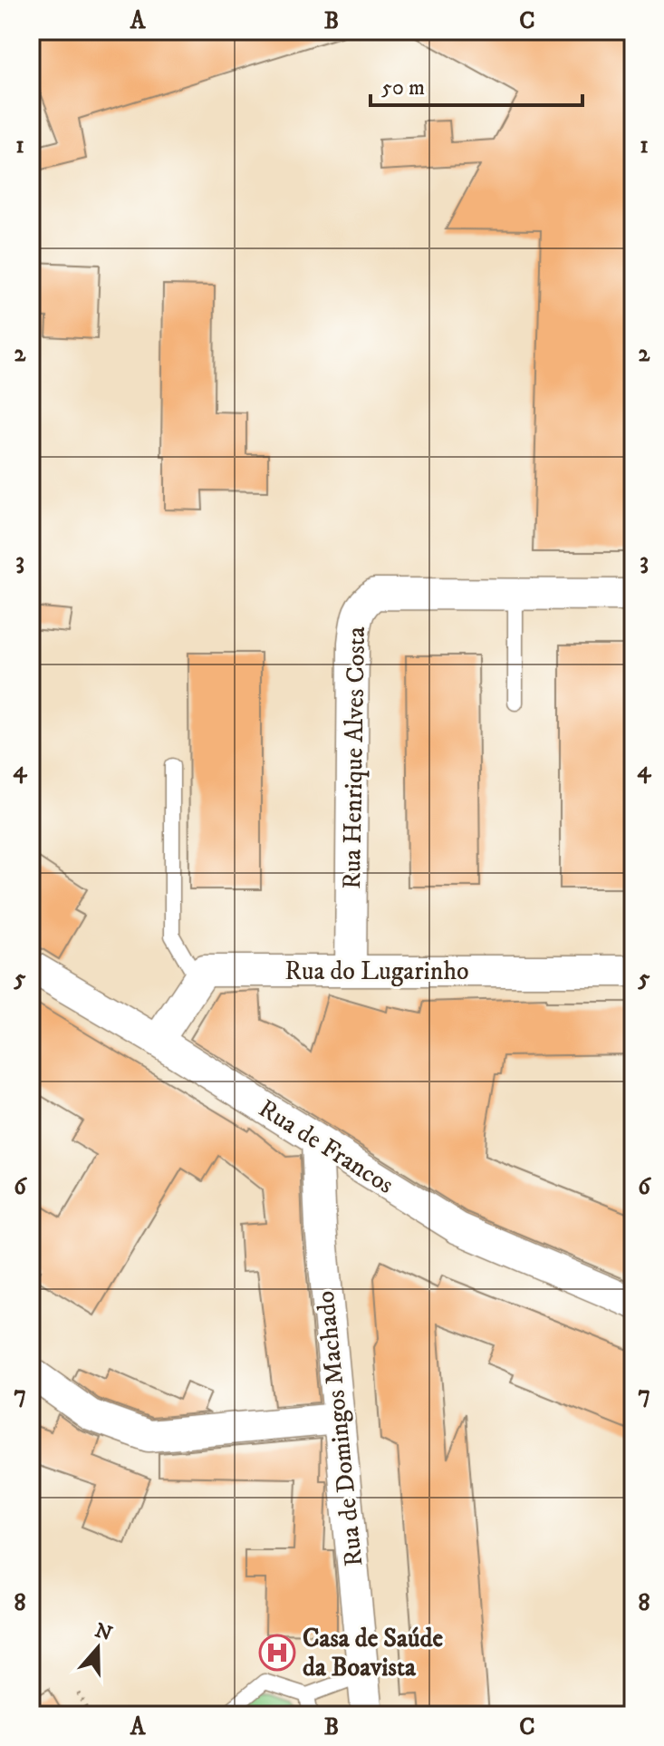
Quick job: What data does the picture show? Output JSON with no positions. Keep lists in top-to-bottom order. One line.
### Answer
{"streets":{"street":["Rua Henrique Alves Costa","Rua do Lugarinho","Rua de Francos","Rua de Domingos Machado"]},"crossings":[["Rua Henrique Alves Costa","Rua do Lugarinho"],["Rua de Francos","Rua de Domingos Machado"]],"places":{"hospital":["Casa de Saúde da Boavista"]},"scale_bar":"50 m","north":"top","grid":{"columns":["A","B","C"],"rows":["1","2","3","4","5","6","7","8"]}}
